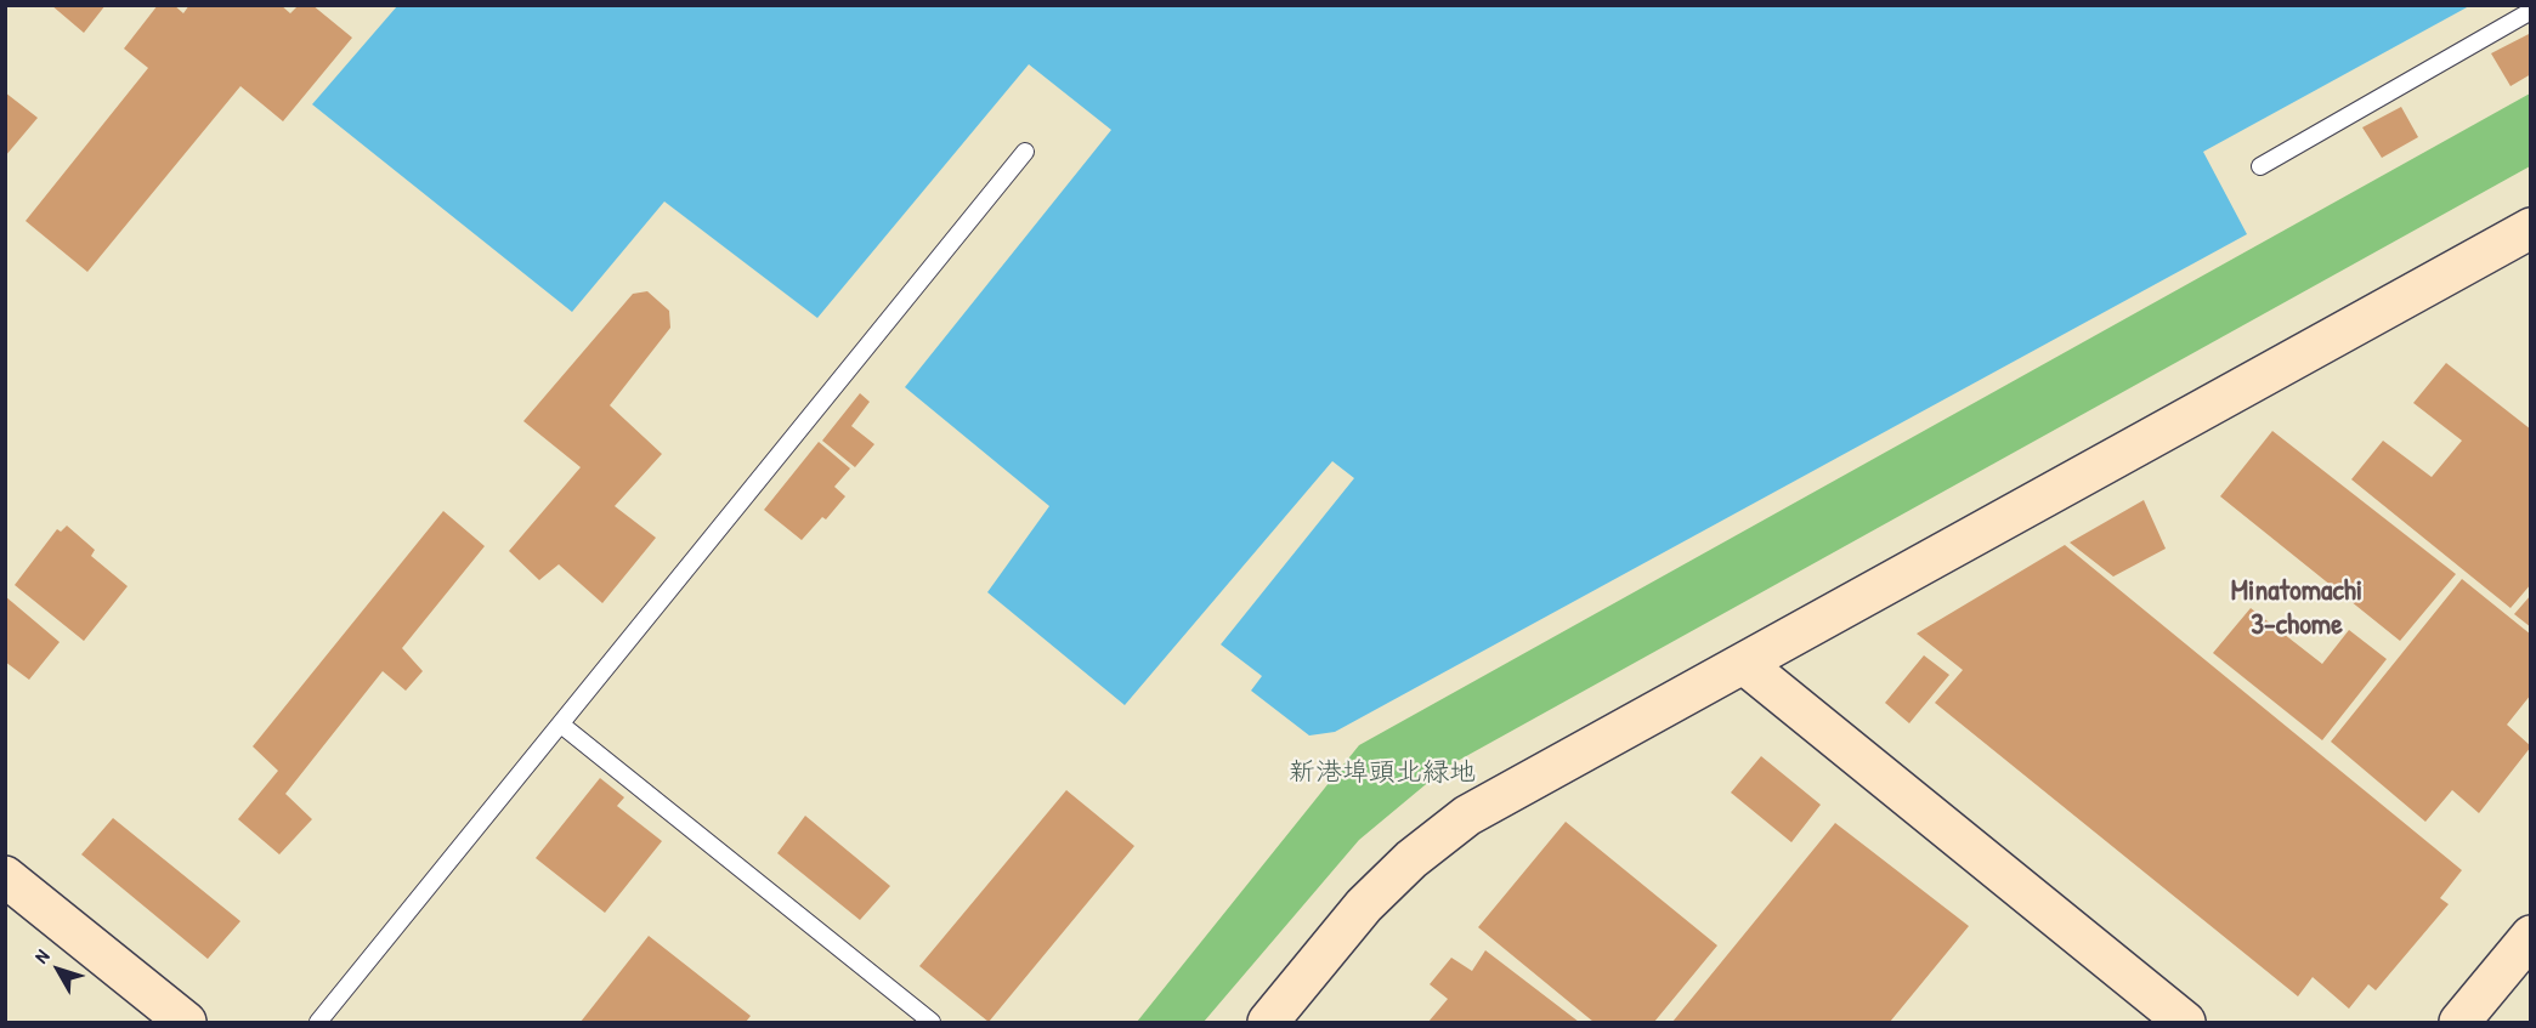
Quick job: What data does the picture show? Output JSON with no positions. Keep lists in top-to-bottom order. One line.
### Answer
{"districts":["Minatomachi 3-chome"],"parks":["新港埠頭北緑地"],"north":"top left"}
